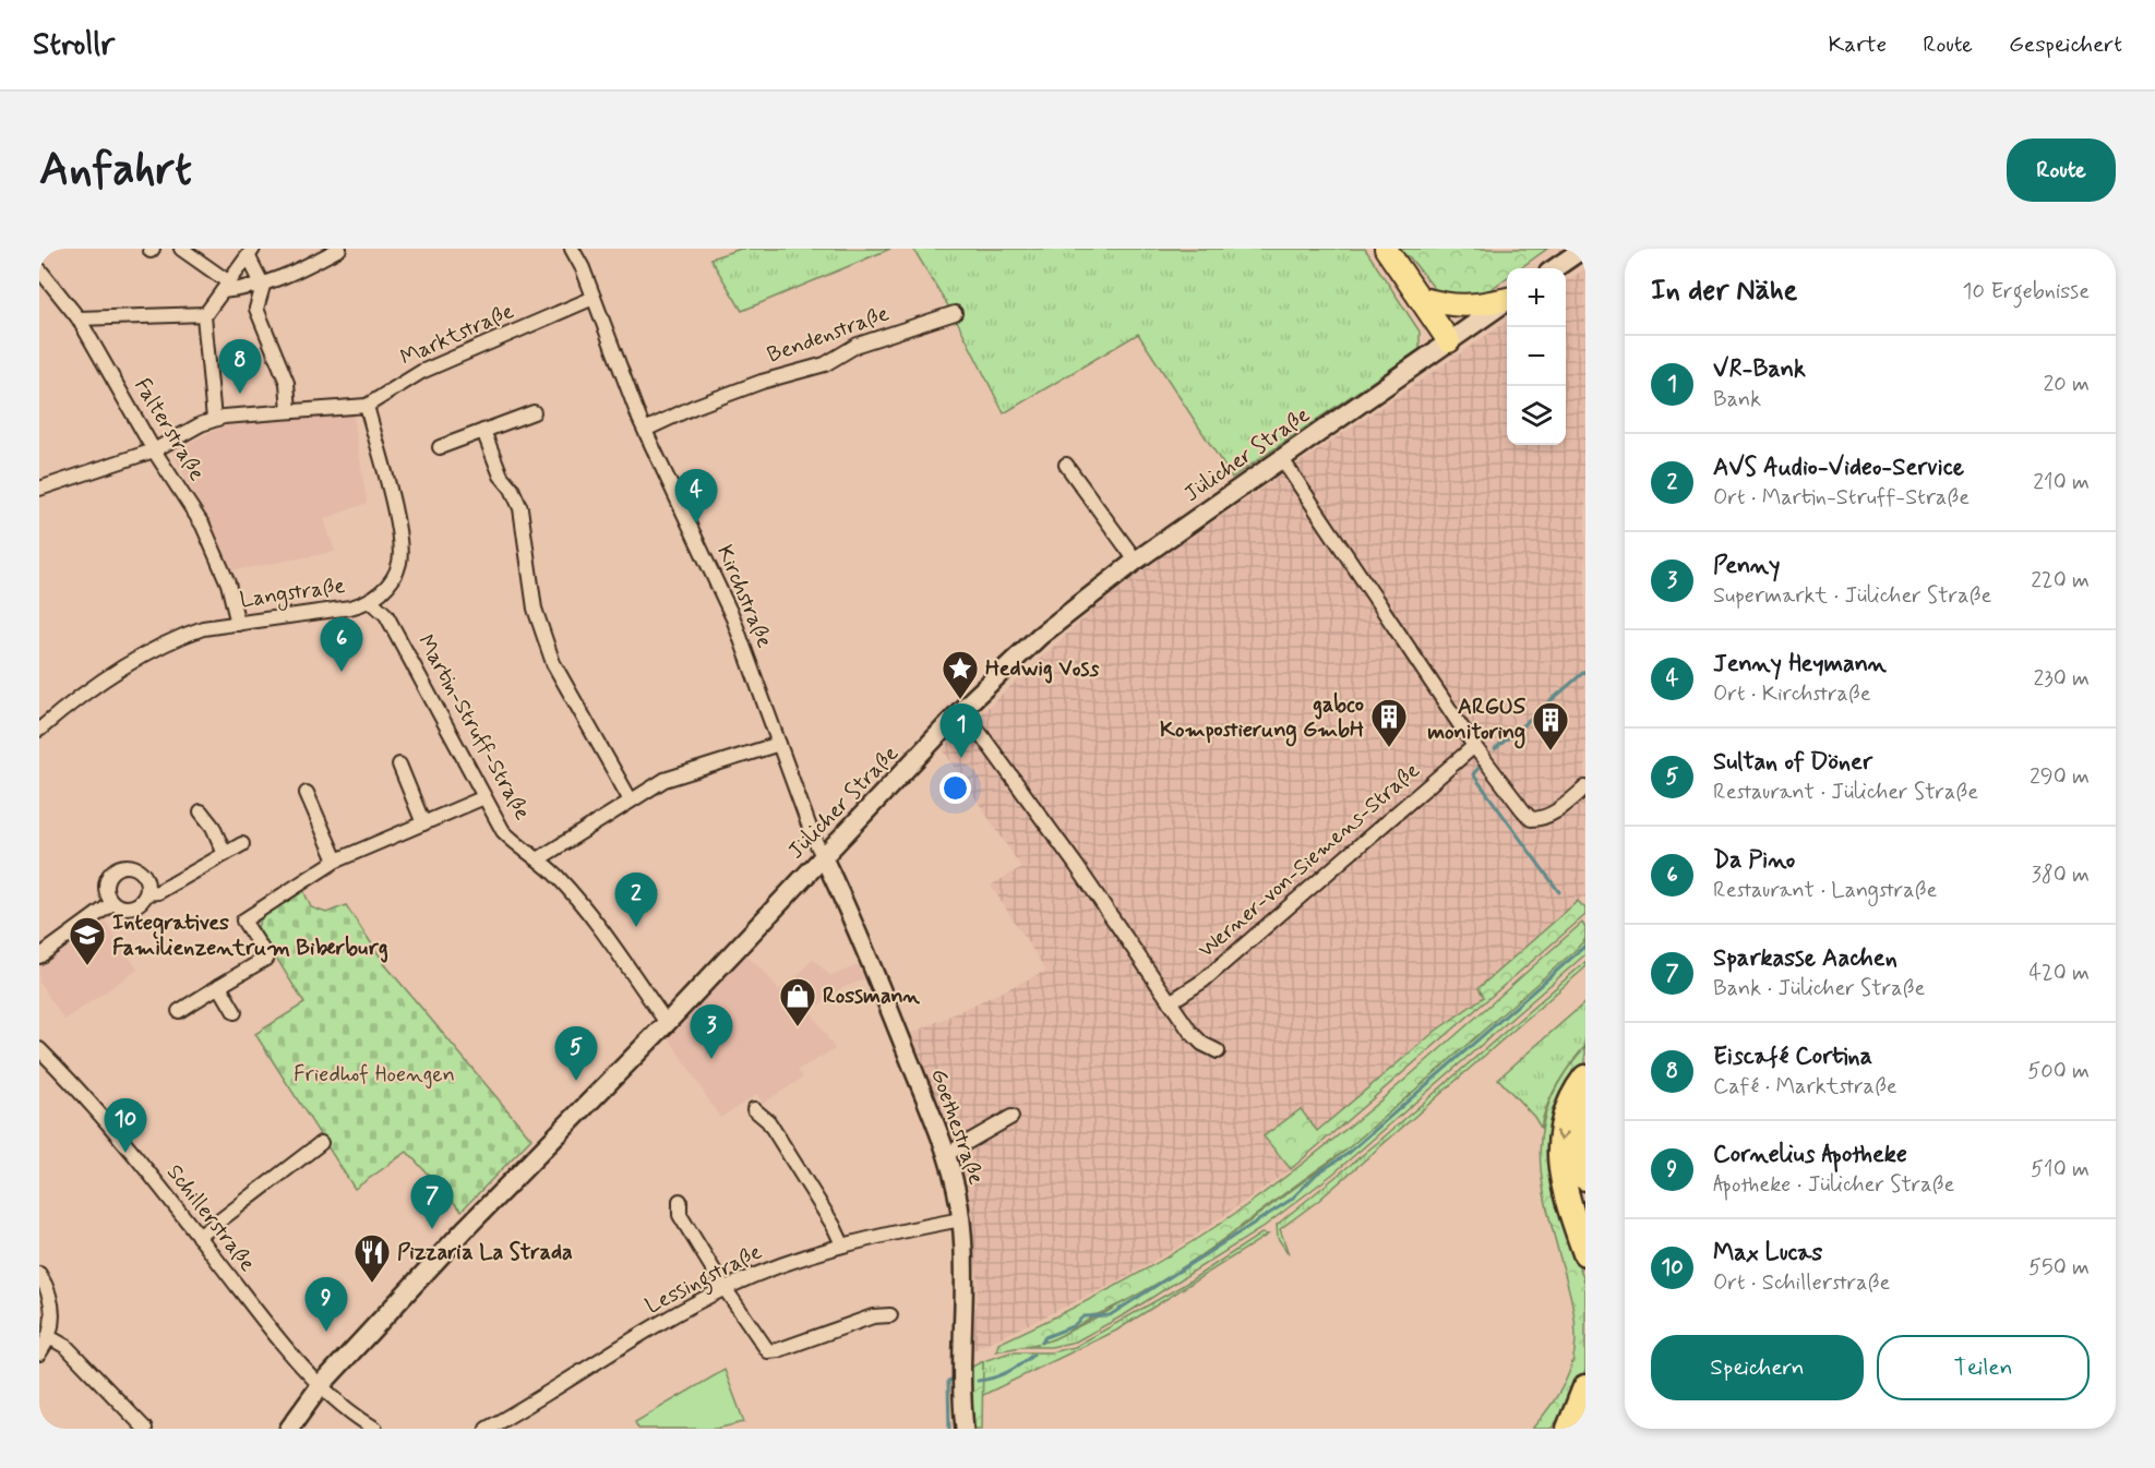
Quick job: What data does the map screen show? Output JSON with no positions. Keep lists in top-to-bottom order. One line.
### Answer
{"streets":{"main road":["Jülicher Straße"],"street":["Marktstraße","Bendenstraße","Falterstraße","Langstraße","Kirchstraße","Martin-Struff-Straße","Werner-von-Siemens-Straße","Goethestraße","Schillerstraße","Lessingstraße"]},"crossings":[["Marktstraße","Falterstraße"],["Marktstraße","Langstraße"],["Marktstraße","Kirchstraße"],["Bendenstraße","Kirchstraße"],["Falterstraße","Langstraße"],["Jülicher Straße","Kirchstraße"],["Jülicher Straße","Martin-Struff-Straße"],["Jülicher Straße","Goethestraße"],["Jülicher Straße","Schillerstraße"],["Langstraße","Martin-Struff-Straße"],["Kirchstraße","Goethestraße"],["Goethestraße","Lessingstraße"]],"parks":["Friedhof Hoengen"],"places":{"place":["Hedwig Voss"],"building":["gabco Kompostierung GmbH","ARGUS monitoring"],"school or university":["Integratives Familienzentrum Biberburg"],"shop":["Rossmann"],"restaurant":["Pizzaria La Strada"]},"page":{"header":"Strollr","nav":["Karte","Route","Gespeichert"],"buttons":["Route",["Speichern","Teilen"]],"title":"Anfahrt","heading":["In der Nähe","10 Ergebnisse"],"map_buttons":["+","−"],"list":[{"mark":"1","name":"VR-Bank","note":"Bank","value":"20 m"},{"mark":"2","name":"AVS Audio-Video-Service","note":"Ort · Martin-Struff-Straße","value":"210 m"},{"mark":"3","name":"Penny","note":"Supermarkt · Jülicher Straße","value":"220 m"},{"mark":"4","name":"Jenny Heymann","note":"Ort · Kirchstraße","value":"230 m"},{"mark":"5","name":"Sultan of Döner","note":"Restaurant · Jülicher Straße","value":"290 m"},{"mark":"6","name":"Da Pino","note":"Restaurant · Langstraße","value":"380 m"},{"mark":"7","name":"Sparkasse Aachen","note":"Bank · Jülicher Straße","value":"420 m"},{"mark":"8","name":"Eiscafé Cortina","note":"Café · Marktstraße","value":"500 m"},{"mark":"9","name":"Cornelius Apotheke","note":"Apotheke · Jülicher Straße","value":"510 m"},{"mark":"10","name":"Max Lucas","note":"Ort · Schillerstraße","value":"550 m"}],"pins":["8","4","6","1","2","3","5","10","7","9"]}}
